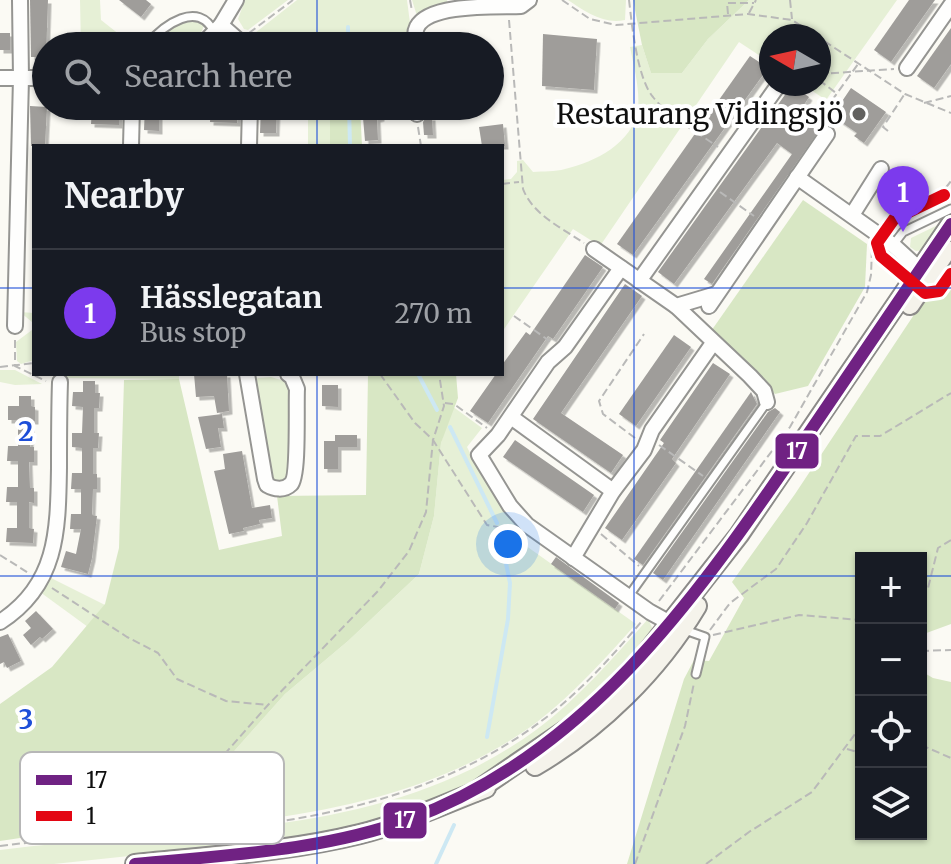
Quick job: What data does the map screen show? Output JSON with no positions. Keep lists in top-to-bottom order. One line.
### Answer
{"places":["Restaurang Vidingsjö"],"lines":["transit line 1","transit line 17"],"legend":["17","1"],"north":"left","page":{"search":"Search here","heading":"Nearby","pins":"1","list":[{"mark":"1","name":"Hässlegatan","note":"Bus stop","value":"270 m"}],"map_buttons":["+","−"]},"grid":{"rows":["2","3"]}}
